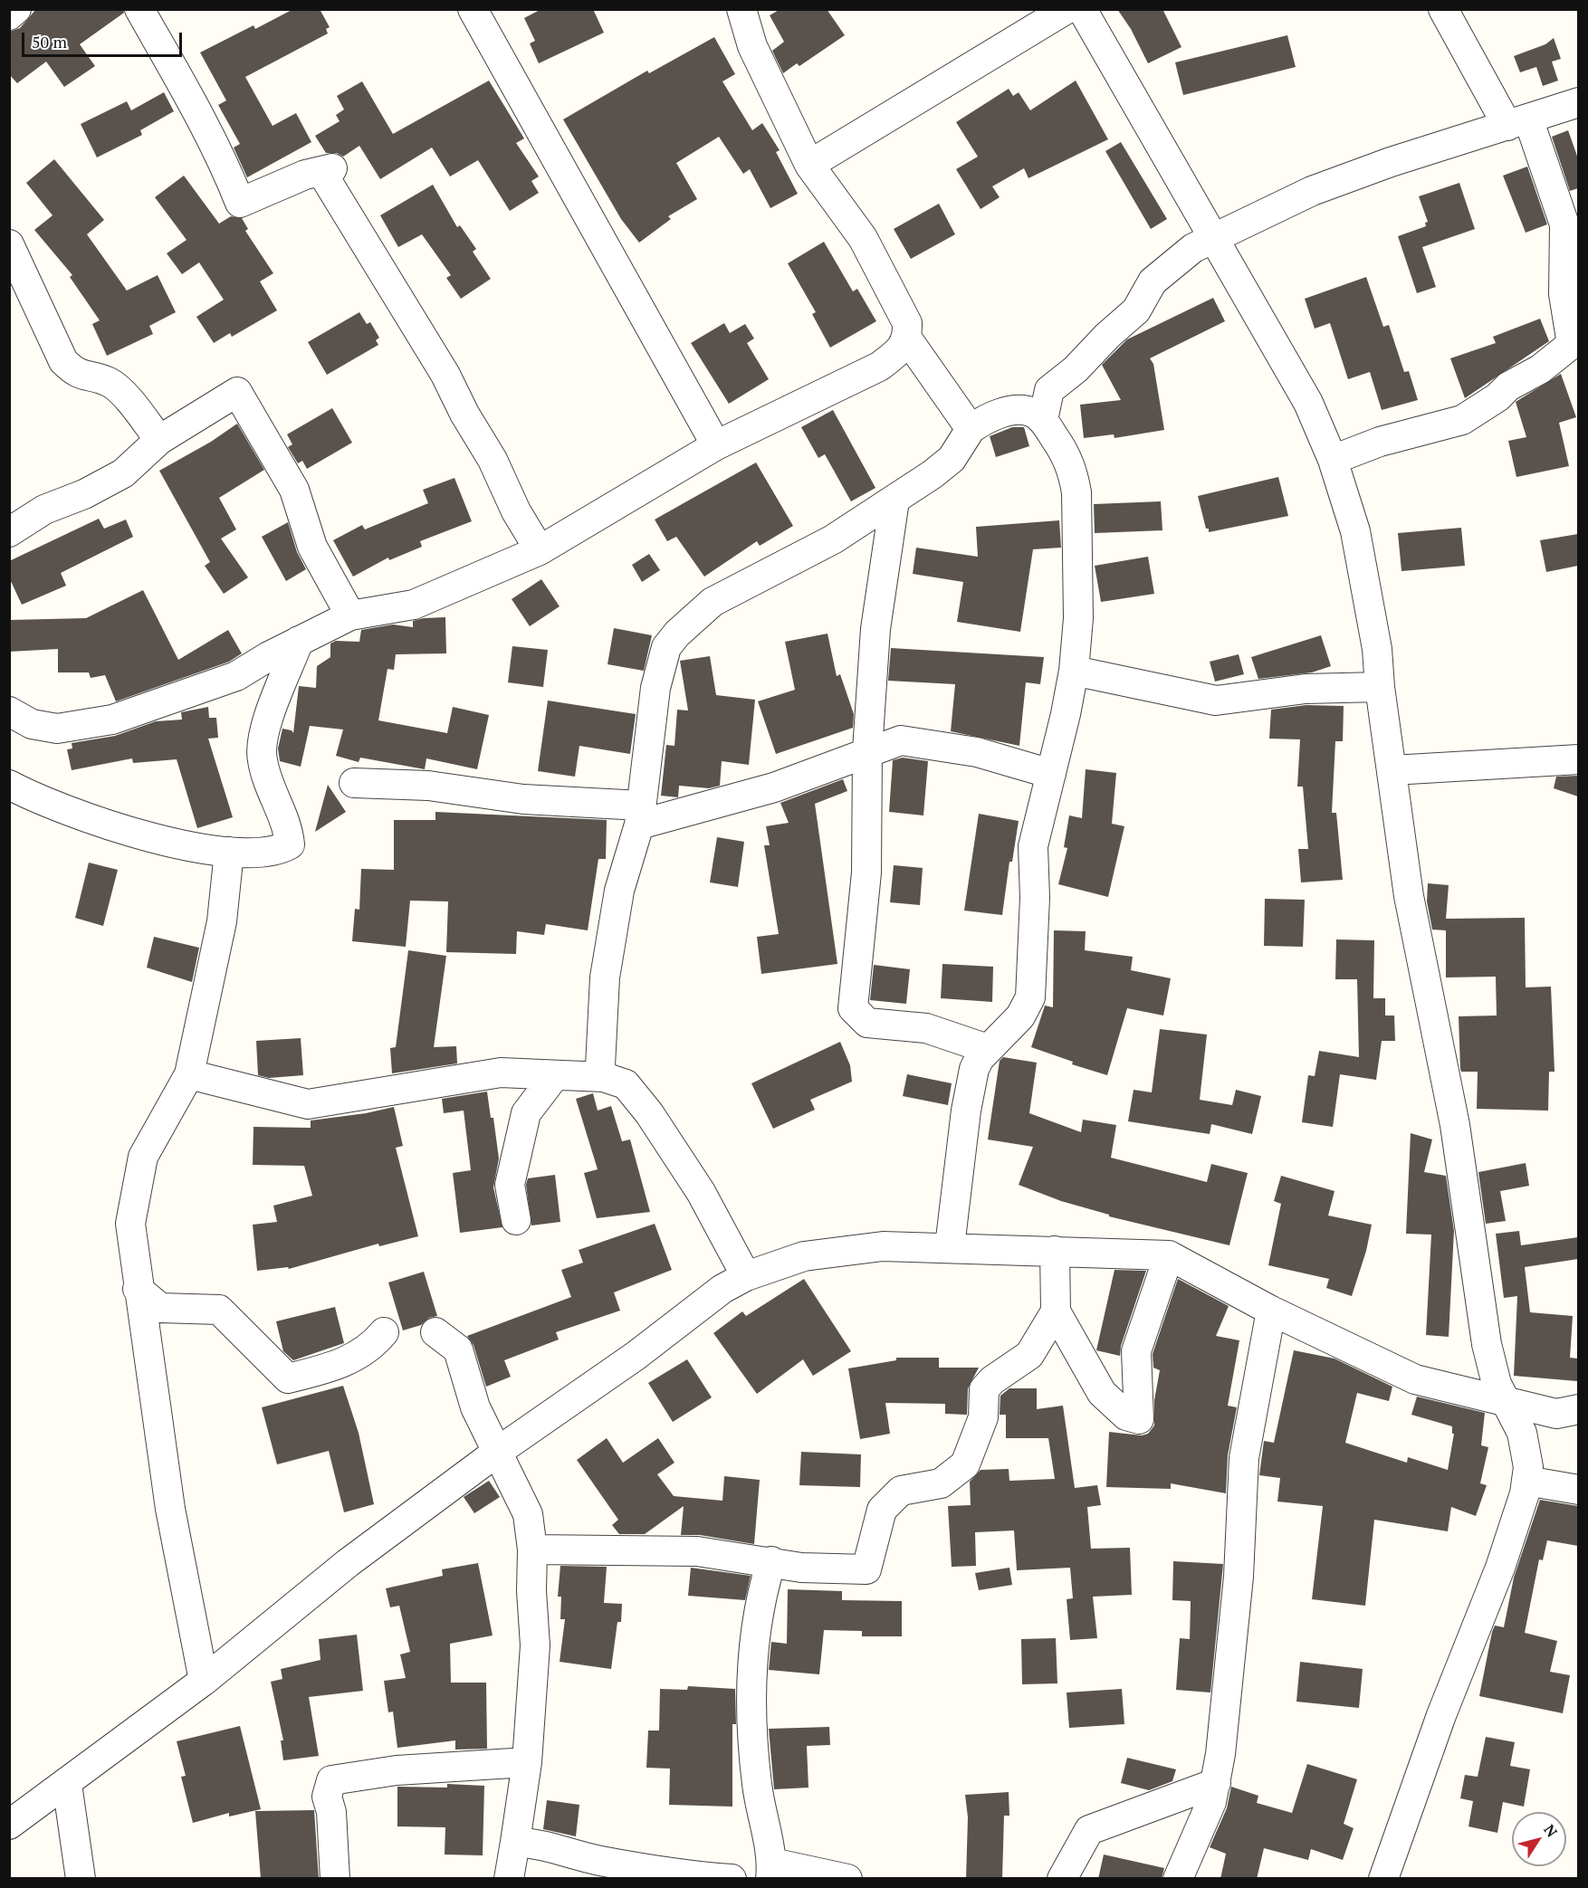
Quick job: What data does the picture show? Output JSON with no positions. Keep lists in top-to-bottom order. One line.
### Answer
{"scale_bar":"50 m","north":"top right"}
